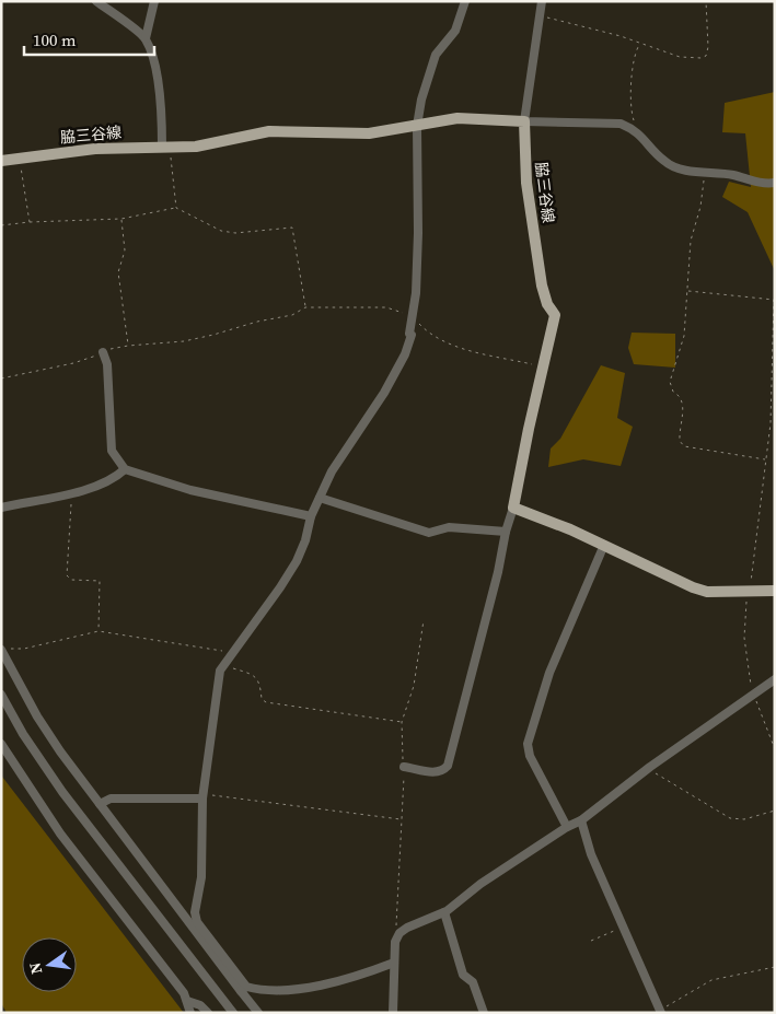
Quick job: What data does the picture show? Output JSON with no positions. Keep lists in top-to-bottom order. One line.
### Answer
{"streets":{"main road":["脇三谷線"]},"scale_bar":"100 m","north":"left"}
